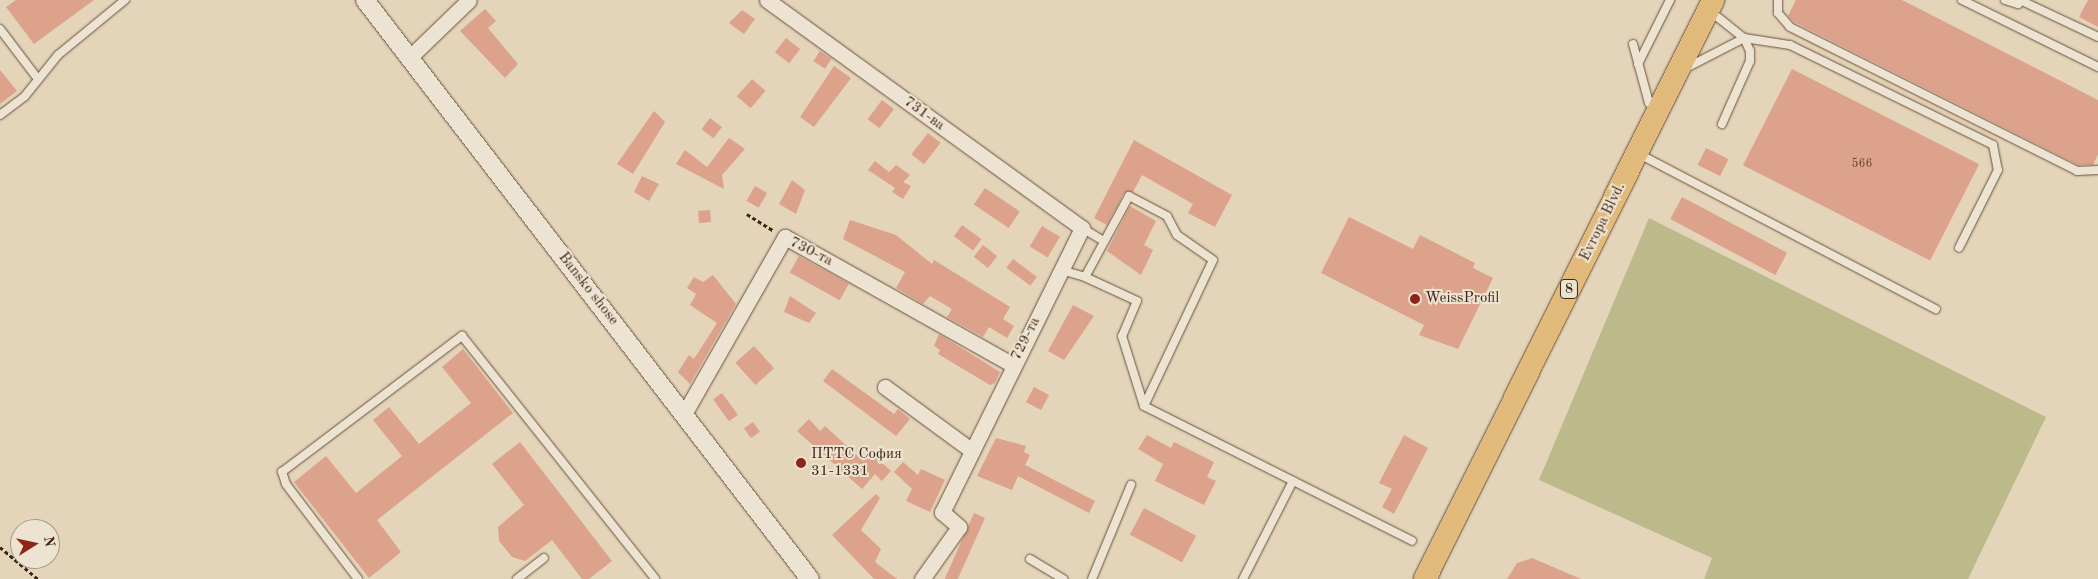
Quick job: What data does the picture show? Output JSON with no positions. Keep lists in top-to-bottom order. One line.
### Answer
{"streets":{"main road":["Evropa Blvd.","8"],"street":["731-ва","730-та","Bansko shose","729-та"]},"crossings":[["731-ва","729-та"],["730-та","Bansko shose"],["730-та","729-та"]],"places":["WeissProfil","ПТТС София 31-1331"],"house_numbers":["566"],"north":"right"}
